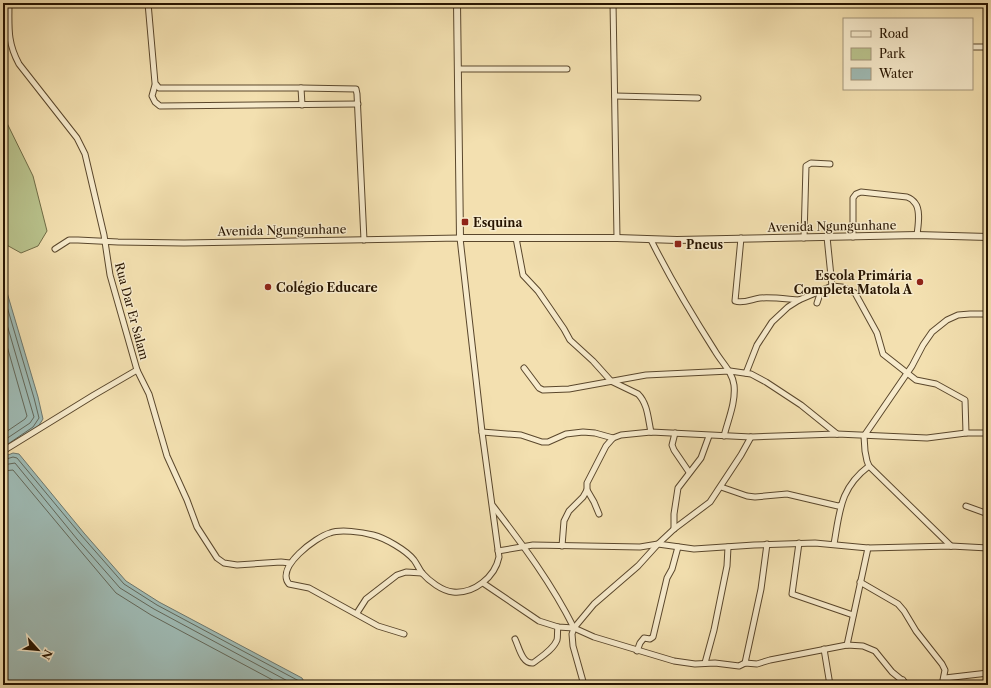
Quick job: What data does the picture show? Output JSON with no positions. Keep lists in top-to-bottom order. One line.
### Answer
{"streets":{"street":["Avenida Ngungunhane","Rua Dar Er Salam"]},"crossings":[["Avenida Ngungunhane","Rua Dar Er Salam"]],"places":{"transit":["Esquina","Pneus"],"other":["Escola Primária Completa Matola A","Colégio Educare"]},"legend":["Road","Park","Water"],"north":"bottom right"}
